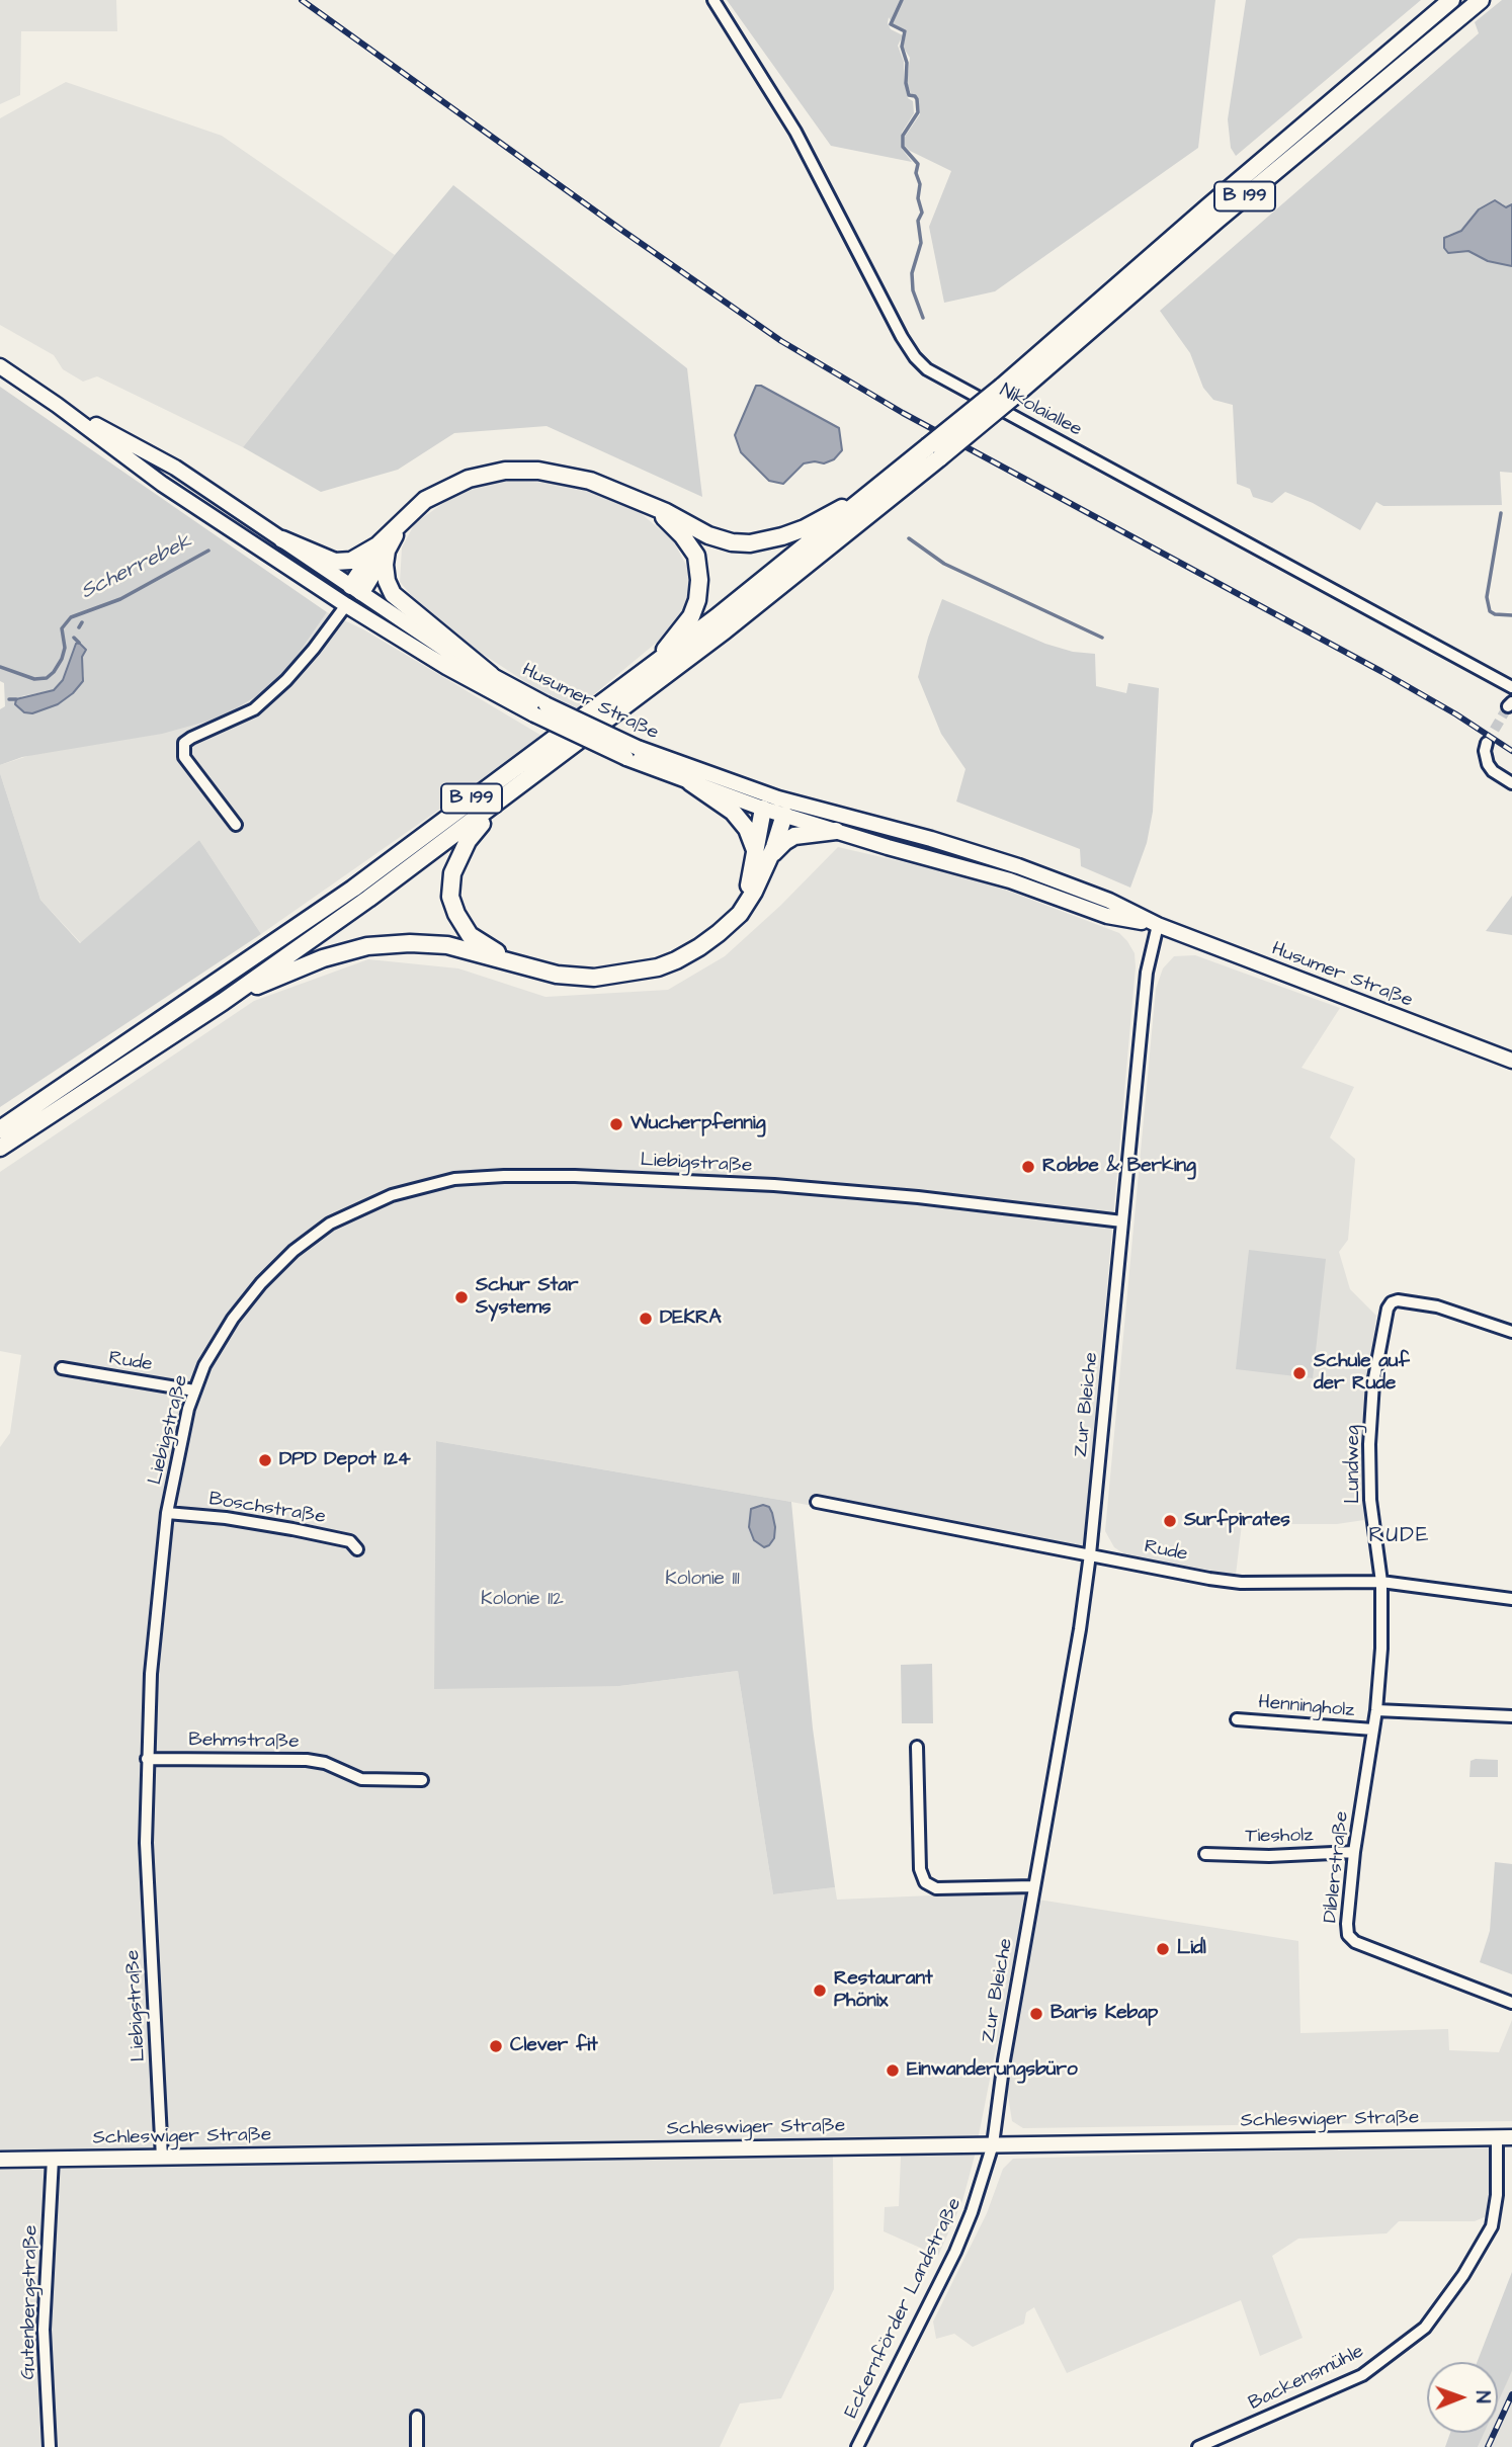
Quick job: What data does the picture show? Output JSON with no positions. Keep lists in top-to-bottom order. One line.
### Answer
{"streets":{"highway":["B 199"],"main road":["Husumer Straße","Schleswiger Straße"],"street":["Nikolaiallee","Liebigstraße","Rude","Zur Bleiche","Lundweg","Boschstraße","Henningholz","Behmstraße","Tiesholz","Diblerstraße","Gutenbergstraße","Eckernförder Landstraße","Backensmühle"]},"crossings":[["Husumer Straße","Zur Bleiche"],["Liebigstraße","Rude"],["Liebigstraße","Zur Bleiche"],["Liebigstraße","Boschstraße"],["Liebigstraße","Behmstraße"],["Liebigstraße","Schleswiger Straße"],["Rude","Zur Bleiche"],["Rude","Lundweg"],["Rude","Diblerstraße"],["Zur Bleiche","Schleswiger Straße"],["Zur Bleiche","Eckernförder Landstraße"],["Lundweg","Diblerstraße"],["Henningholz","Diblerstraße"],["Tiesholz","Diblerstraße"],["Schleswiger Straße","Gutenbergstraße"],["Schleswiger Straße","Eckernförder Landstraße"],["Schleswiger Straße","Backensmühle"]],"districts":["RUDE"],"water":["Scherrebek"],"parks":["Kolonie 111","Kolonie 112"],"places":["Wucherpfennig","Robbe & Berking","Schur Star Systems","DEKRA","Schule auf der Rude","DPD Depot 124","Surfpirates","Lidl","Restaurant Phönix","Baris Kebap","Clever fit","Einwanderungsbüro"],"north":"right"}
